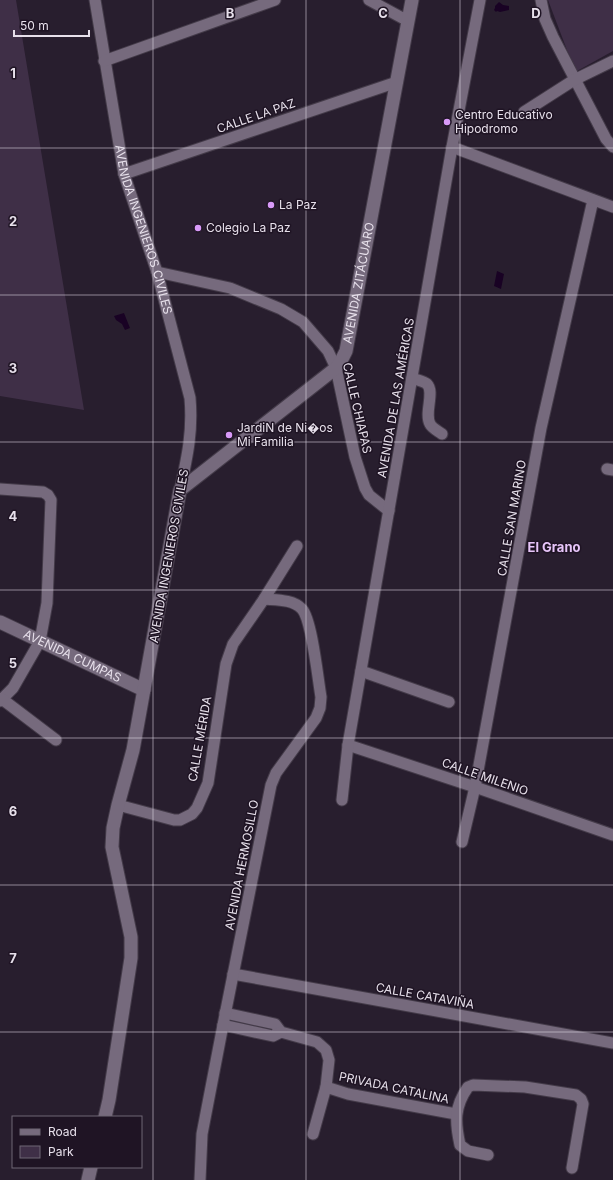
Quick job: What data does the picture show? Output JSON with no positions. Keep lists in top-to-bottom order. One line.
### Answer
{"streets":{"street":["CALLE LA PAZ","AVENIDA INGENIEROS CIVILES","AVENIDA ZITÁCUARO","AVENIDA DE LAS AMÉRICAS","CALLE CHIAPAS","CALLE SAN MARINO","AVENIDA CUMPAS","CALLE MÉRIDA","CALLE MILENIO","AVENIDA HERMOSILLO","CALLE CATAVIÑA","PRIVADA CATALINA"]},"crossings":[["CALLE LA PAZ","AVENIDA INGENIEROS CIVILES"],["CALLE LA PAZ","AVENIDA ZITÁCUARO"],["AVENIDA INGENIEROS CIVILES","AVENIDA ZITÁCUARO"],["AVENIDA INGENIEROS CIVILES","CALLE CHIAPAS"],["AVENIDA INGENIEROS CIVILES","AVENIDA CUMPAS"],["AVENIDA INGENIEROS CIVILES","CALLE MÉRIDA"],["AVENIDA ZITÁCUARO","CALLE CHIAPAS"],["AVENIDA DE LAS AMÉRICAS","CALLE CHIAPAS"],["AVENIDA DE LAS AMÉRICAS","CALLE MILENIO"],["CALLE SAN MARINO","CALLE MILENIO"],["CALLE MÉRIDA","AVENIDA HERMOSILLO"],["AVENIDA HERMOSILLO","CALLE CATAVIÑA"],["AVENIDA HERMOSILLO","PRIVADA CATALINA"]],"districts":["El Grano"],"places":["Centro Educativo Hipodromo","La Paz","Colegio La Paz","JardiN de Ni�os Mi Familia"],"legend":["Road","Park"],"scale_bar":"50 m","grid":{"columns":["B","C","D"],"rows":["1","2","3","4","5","6","7"]}}
